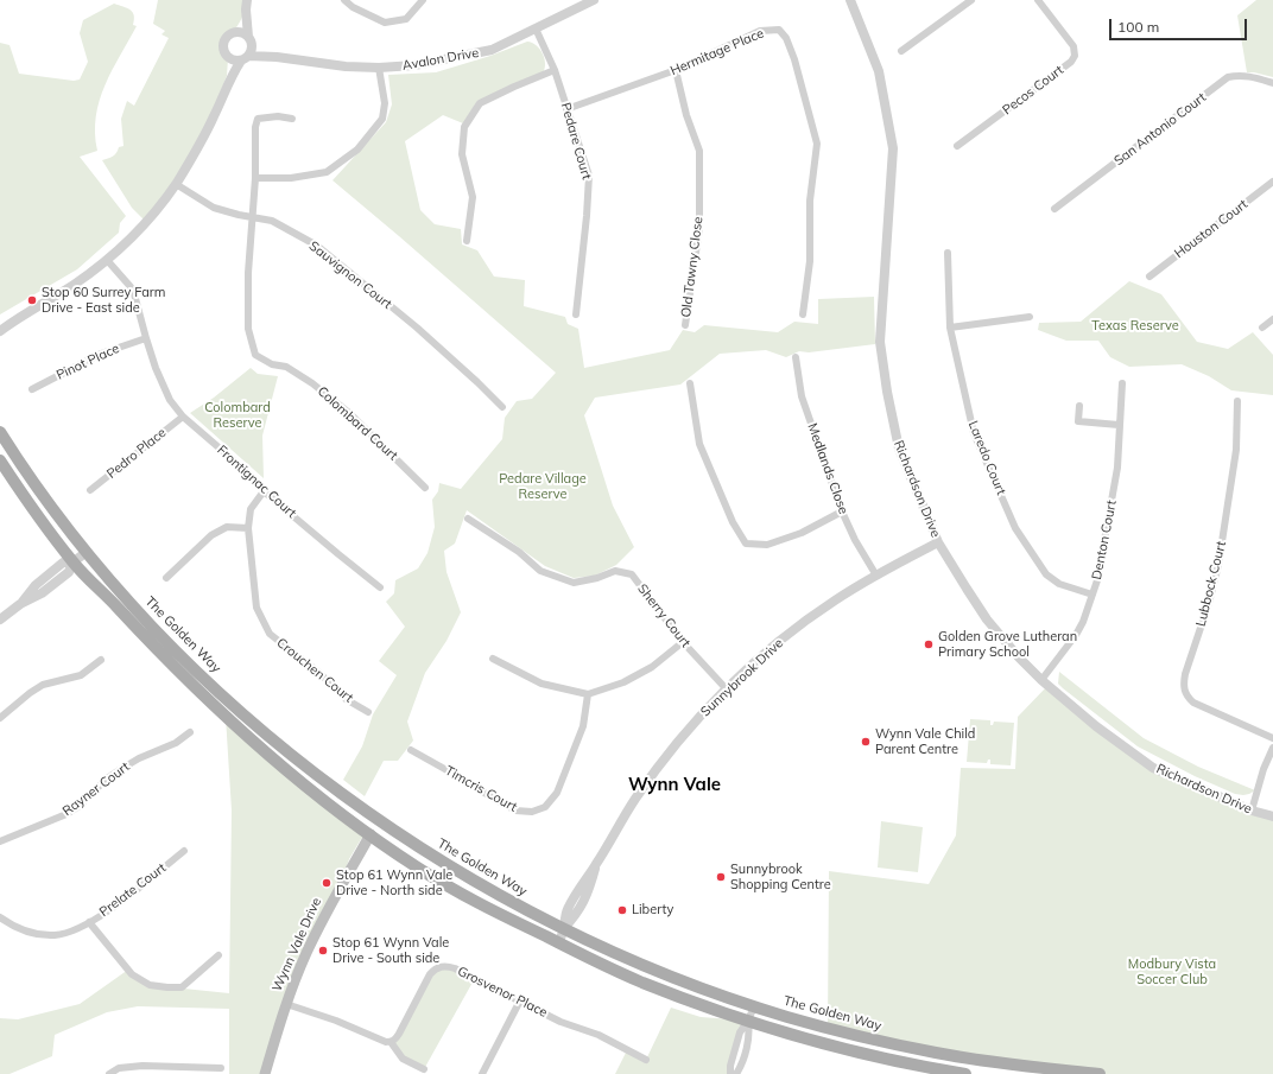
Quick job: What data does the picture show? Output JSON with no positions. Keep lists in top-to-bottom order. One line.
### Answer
{"streets":{"main road":["The Golden Way","Wynn Vale Drive"],"street":["Hermitage Place","Avalon Drive","Pecos Court","San Antonio Court","Pedare Court","Houston Court","Old Tawny Close","Sauvignon Court","Pinot Place","Colombard Court","Pedro Place","Laredo Court","Medlands Close","Frontignac Court","Richardson Drive","Denton Court","Lubbock Court","Sherry Court","Crouchen Court","Sunnybrook Drive","Rayner Court","Timcris Court","Prelate Court","Grosvenor Place"]},"crossings":[["Hermitage Place","Pedare Court"],["Hermitage Place","Old Tawny Close"],["Avalon Drive","Pedare Court"],["Sauvignon Court","Colombard Court"],["Pinot Place","Frontignac Court"],["Pedro Place","Frontignac Court"],["Laredo Court","Denton Court"],["Medlands Close","Sunnybrook Drive"],["Frontignac Court","Crouchen Court"],["Richardson Drive","Denton Court"],["Richardson Drive","Sunnybrook Drive"],["Sherry Court","Sunnybrook Drive"],["The Golden Way","Sunnybrook Drive"]],"districts":["Wynn Vale"],"parks":["Texas Reserve","Colombard Reserve","Pedare Village Reserve","Modbury Vista Soccer Club"],"places":["Stop 60 Surrey Farm Drive - East side","Golden Grove Lutheran Primary School","Wynn Vale Child Parent Centre","Sunnybrook Shopping Centre","Stop 61 Wynn Vale Drive - North side","Liberty","Stop 61 Wynn Vale Drive - South side"],"scale_bar":"100 m"}
